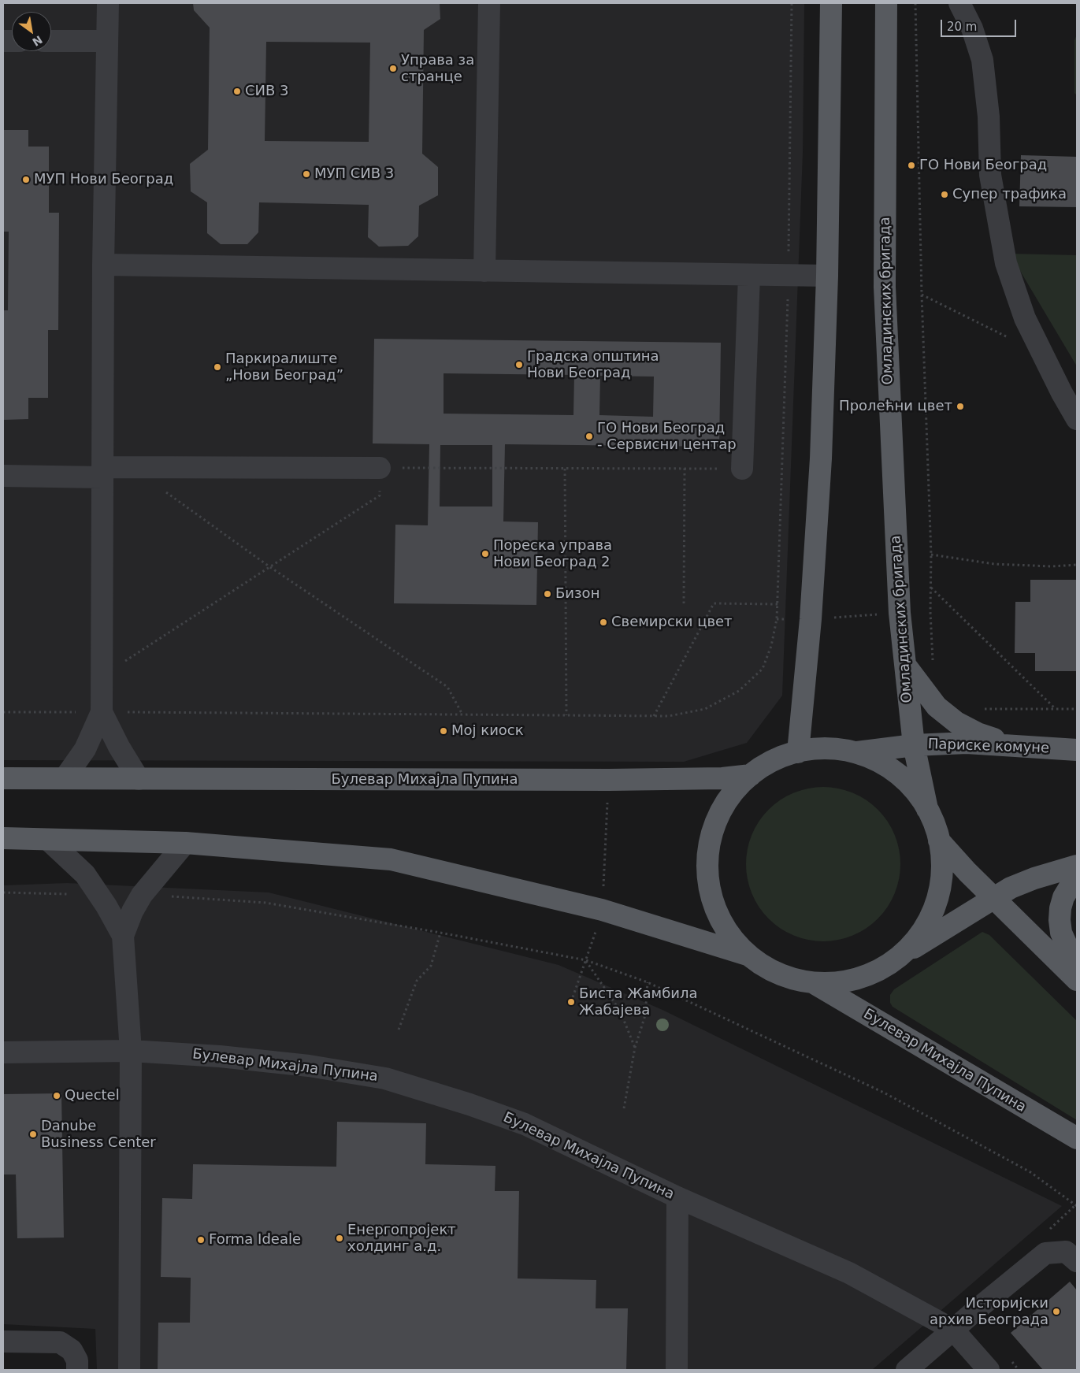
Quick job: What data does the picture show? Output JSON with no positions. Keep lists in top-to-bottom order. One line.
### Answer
{"streets":{"main road":["Омладинских бригада","Париске комуне","Булевар Михајла Пупина"]},"crossings":[["Омладинских бригада","Париске комуне"]],"places":["Управа за странце","СИВ 3","ГО Нови Београд","МУП СИВ 3","МУП Нови Београд","Супер трафика","Градска општина Нови Београд","Паркиралиште „Нови Београд”","Пролећни цвет","ГО Нови Београд - Сервисни центар","Пореска управа Нови Београд 2","Бизон","Свемирски цвет","Мој киоск","Биста Жамбила Жабајева","Quectel","Danube Business Center","Енергопројект холдинг а.д.","Forma Ideale","Историјски архив Београда"],"scale_bar":"20 m","north":"bottom right"}
